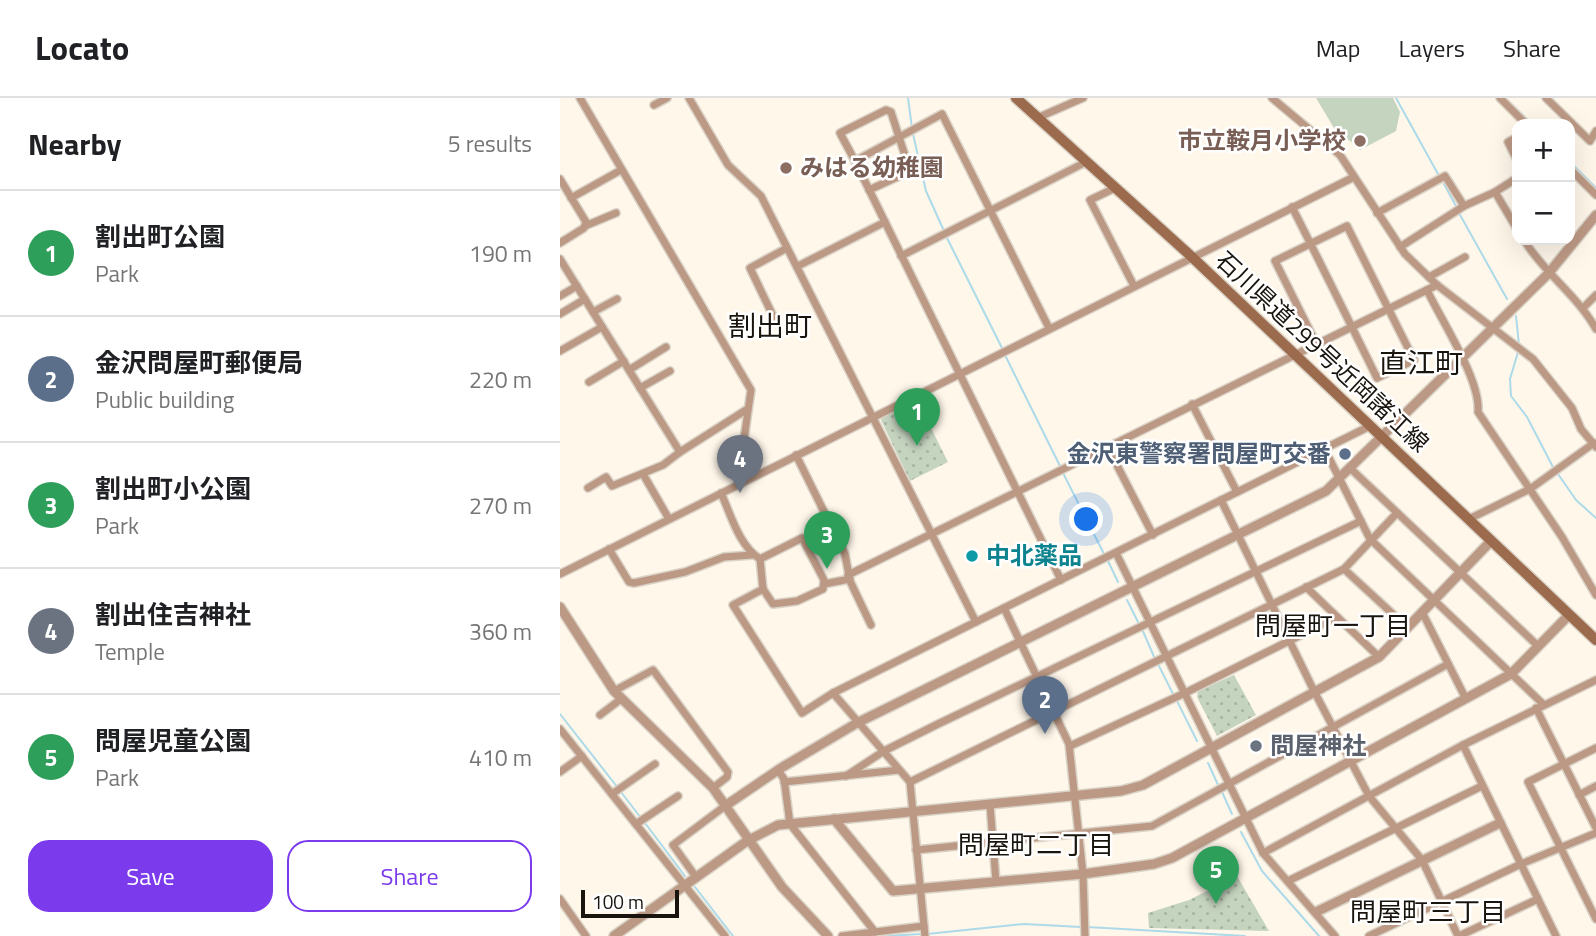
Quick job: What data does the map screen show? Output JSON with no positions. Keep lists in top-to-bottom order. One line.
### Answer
{"streets":{"main road":["石川県道299号近岡諸江線"]},"districts":["割出町","直江町","問屋町一丁目","問屋町二丁目","問屋町三丁目"],"places":["市立鞍月小学校","みはる幼稚園","金沢東警察署問屋町交番","中北薬品","問屋神社"],"scale_bar":"100 m","page":{"header":"Locato","nav":["Map","Layers","Share"],"heading":["Nearby","5 results"],"map_buttons":["+","−"],"list":[{"mark":"1","name":"割出町公園","note":"Park","value":"190 m"},{"mark":"2","name":"金沢問屋町郵便局","note":"Public building","value":"220 m"},{"mark":"3","name":"割出町小公園","note":"Park","value":"270 m"},{"mark":"4","name":"割出住吉神社","note":"Temple","value":"360 m"},{"mark":"5","name":"問屋児童公園","note":"Park","value":"410 m"}],"pins":["1","4","3","2","5"],"buttons":["Save","Share"],"scale":"100 m"}}
